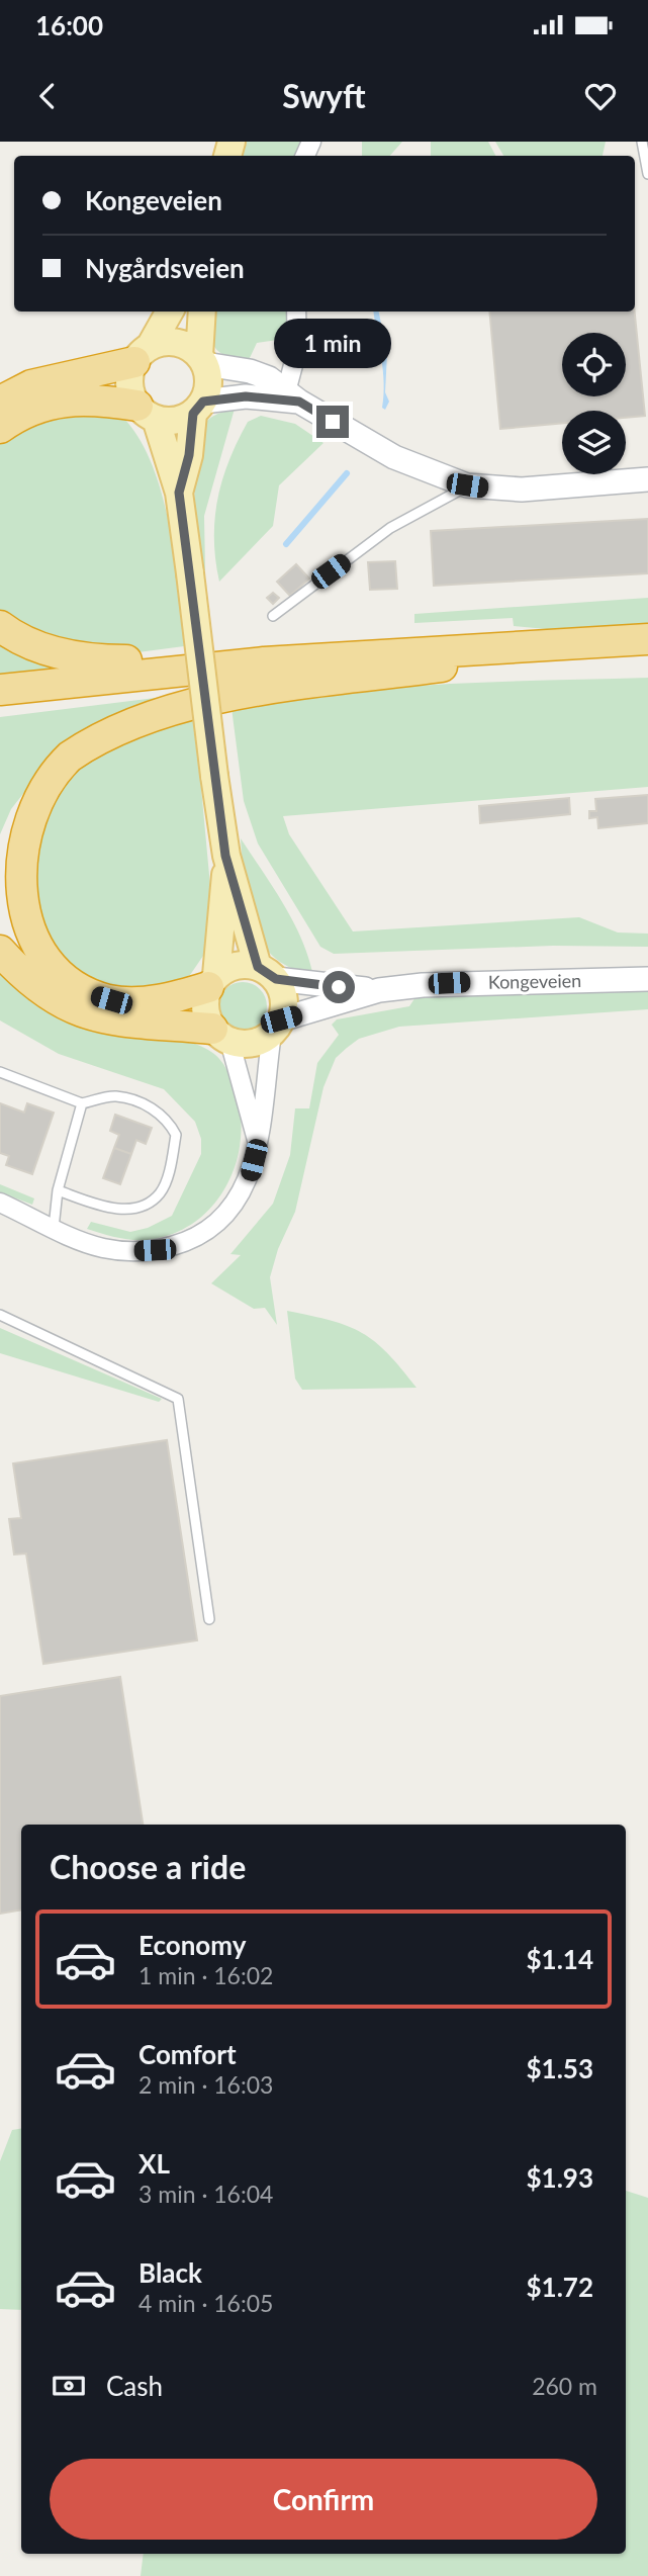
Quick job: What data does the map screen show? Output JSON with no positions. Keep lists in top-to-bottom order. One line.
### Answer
{"streets":{"street":["Kongeveien"]},"page":{"status":"16:00","header":"Swyft","banner":["Kongeveien","Nygårdsveien"],"bubble":"1 min","heading":"Choose a ride","list":[{"name":"Economy","note":"1 min · 16:02","value":"$1.14"},{"name":"Comfort","note":"2 min · 16:03","value":"$1.53"},{"name":"XL","note":"3 min · 16:04","value":"$1.93"},{"name":"Black","note":"4 min · 16:05","value":"$1.72"}],"pay":["Cash","260 m"],"buttons":"Confirm"}}
